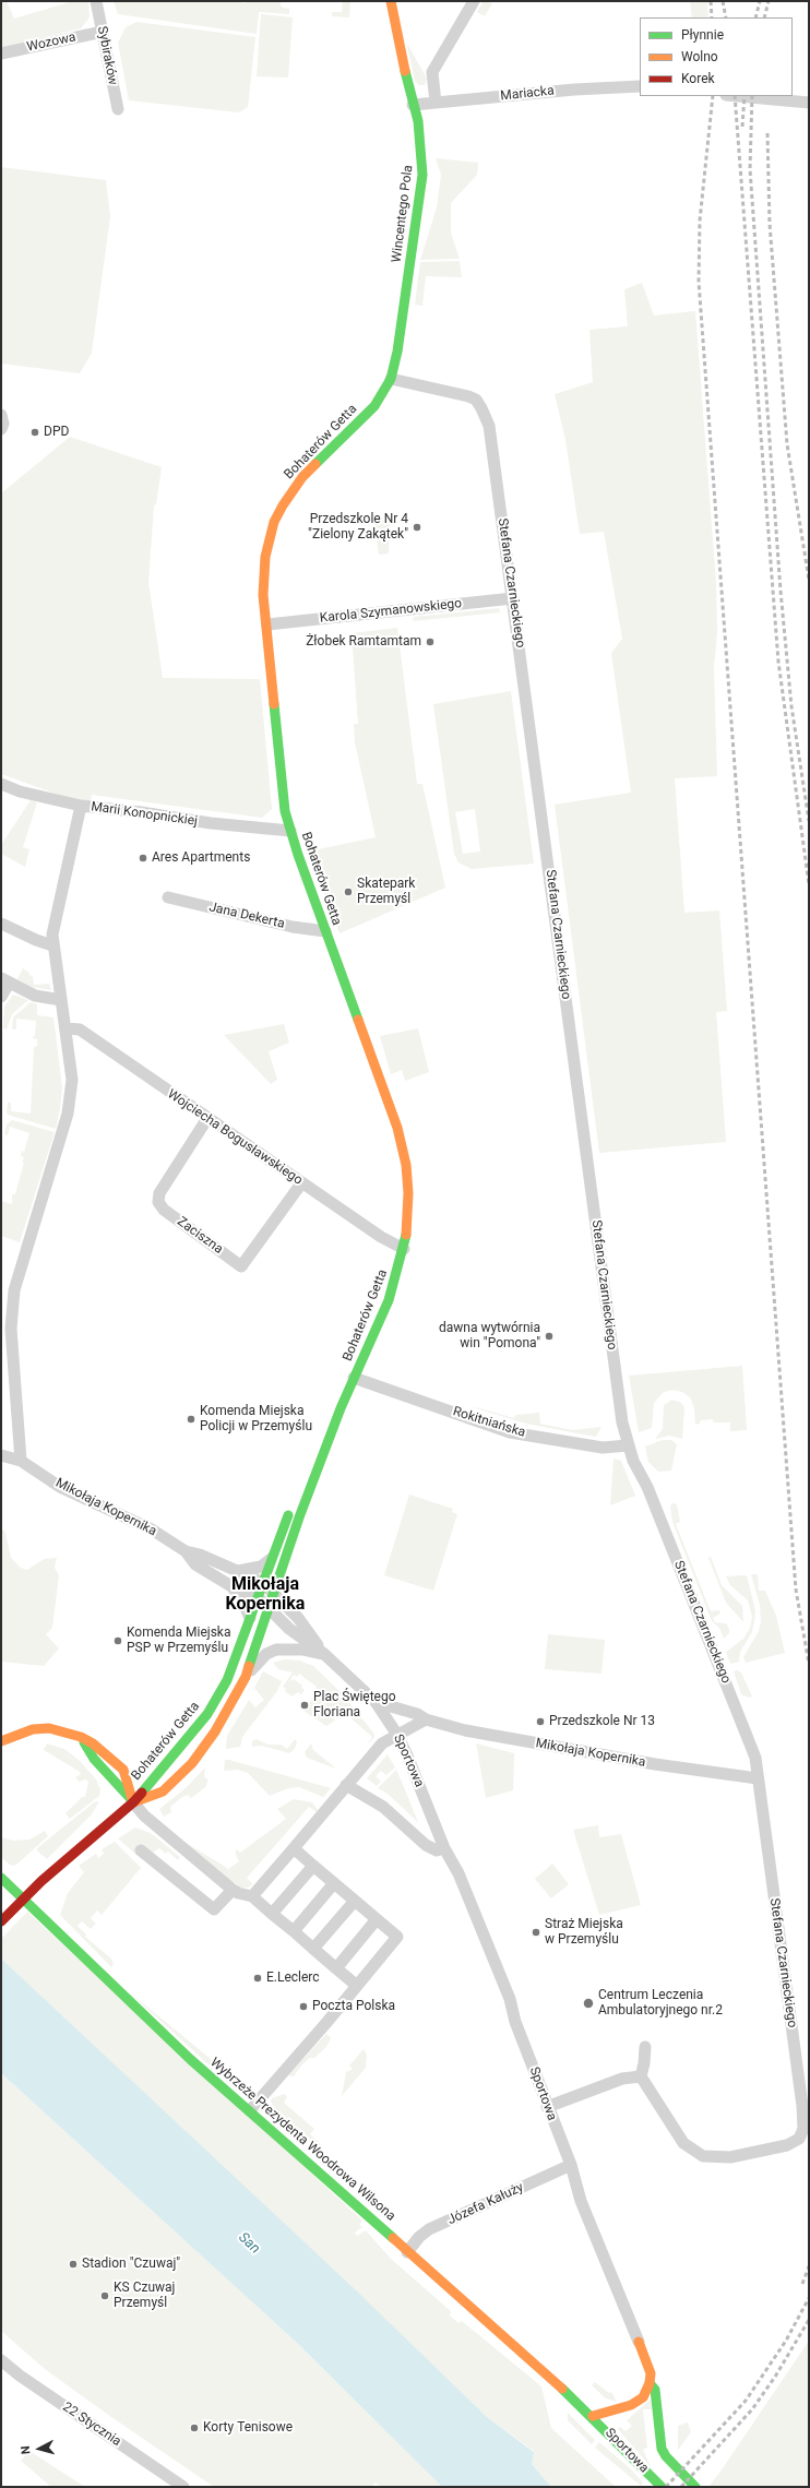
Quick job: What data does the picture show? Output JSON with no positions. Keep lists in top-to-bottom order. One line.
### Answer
{"streets":{"main road":["Wincentego Pola","Bohaterów Getta","Sportowa","Wybrzeże Prezydenta Woodrowa Wilsona"],"street":["Wozowa","Sybiraków","Mariacka","Stefana Czarnieckiego","Karola Szymanowskiego","Marii Konopnickiej","Jana Dekerta","Wojciecha Bogusławskiego","Zaciszna","Rokitniańska","Mikołaja Kopernika","Józefa Kałuży","22 Stycznia"]},"crossings":[["Wozowa","Sybiraków"],["Mariacka","Wincentego Pola"],["Wincentego Pola","Bohaterów Getta"],["Wincentego Pola","Stefana Czarnieckiego"],["Bohaterów Getta","Stefana Czarnieckiego"],["Bohaterów Getta","Karola Szymanowskiego"],["Bohaterów Getta","Marii Konopnickiej"],["Bohaterów Getta","Jana Dekerta"],["Bohaterów Getta","Wojciecha Bogusławskiego"],["Bohaterów Getta","Rokitniańska"],["Bohaterów Getta","Mikołaja Kopernika"],["Stefana Czarnieckiego","Karola Szymanowskiego"],["Stefana Czarnieckiego","Rokitniańska"],["Stefana Czarnieckiego","Mikołaja Kopernika"],["Wojciecha Bogusławskiego","Zaciszna"],["Mikołaja Kopernika","Sportowa"],["Sportowa","Wybrzeże Prezydenta Woodrowa Wilsona"],["Sportowa","Józefa Kałuży"],["Wybrzeże Prezydenta Woodrowa Wilsona","Józefa Kałuży"]],"districts":["Mikołaja Kopernika"],"water":["San"],"places":["DPD","Przedszkole Nr 4 \"Zielony Zakątek\"","Żłobek Ramtamtam","Ares Apartments","Skatepark Przemyśl","dawna wytwórnia win \"Pomona\"","Komenda Miejska Policji w Przemyślu","Komenda Miejska PSP w Przemyślu","Plac Świętego Floriana","Przedszkole Nr 13","Straż Miejska w Przemyślu","E.Leclerc","Centrum Leczenia Ambulatoryjnego nr.2","Poczta Polska","Stadion \"Czuwaj\"","KS Czuwaj Przemyśl","Korty Tenisowe"],"legend":["Płynnie","Wolno","Korek"],"north":"left"}
